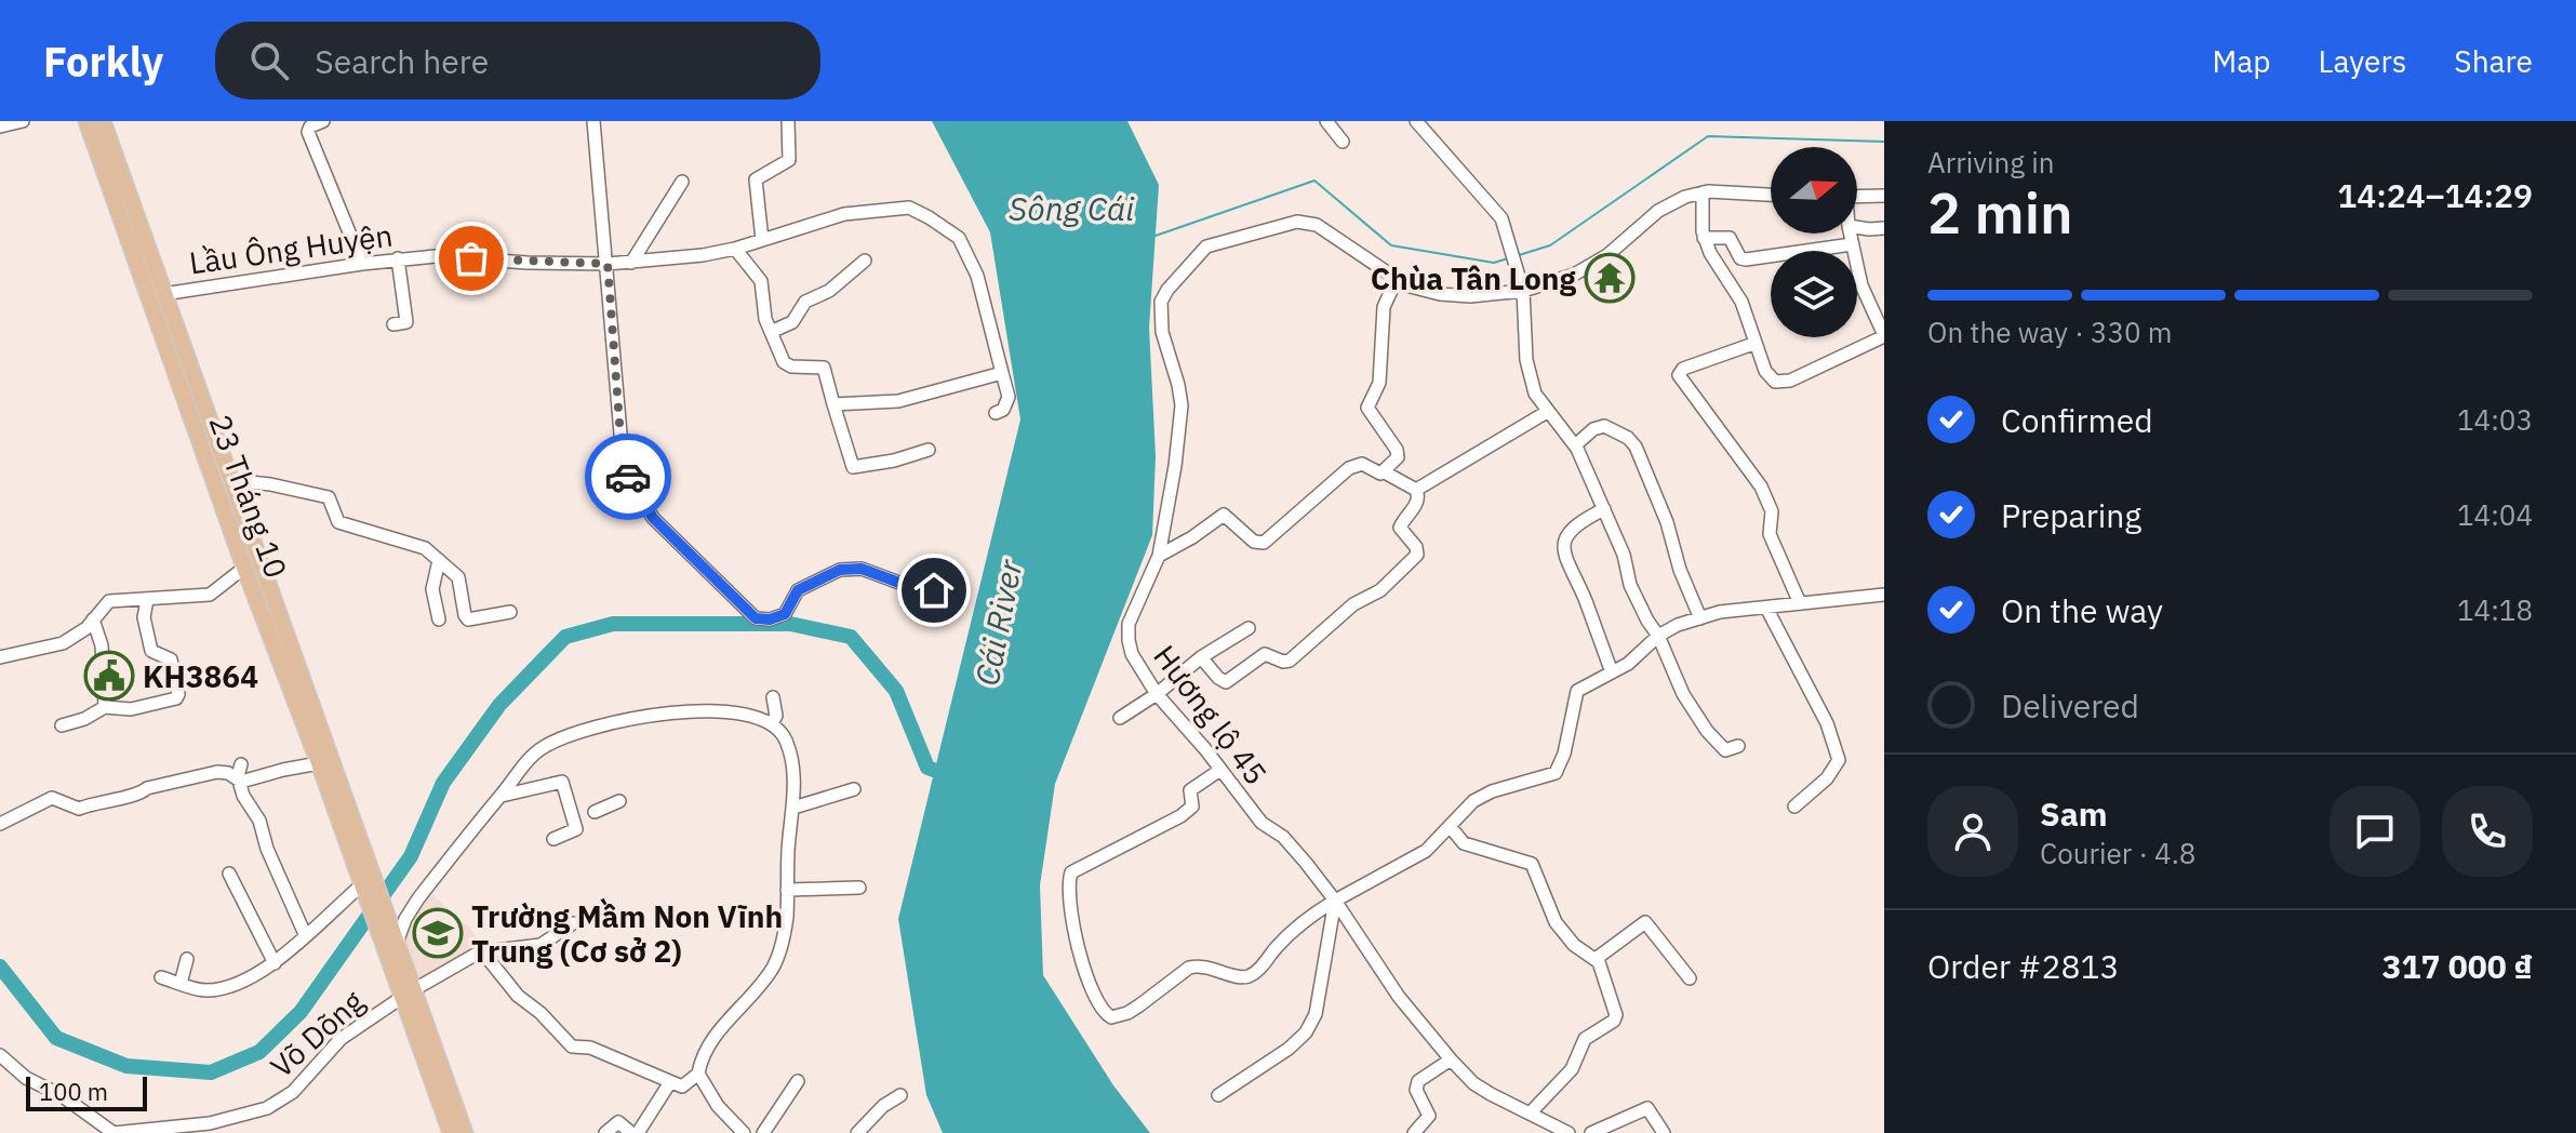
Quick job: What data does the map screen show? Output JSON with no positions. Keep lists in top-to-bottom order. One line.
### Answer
{"streets":{"main road":["23 Tháng 10"],"street":["Lầu Ông Huyện","Hương lộ 45","Võ Dõng"]},"crossings":[["Lầu Ông Huyện","23 Tháng 10"]],"water":["Sông Cái","Cái River"],"places":{"temple":["Chùa Tân Long"],"public building":["KH3864"],"school or university":["Trường Mầm Non Vĩnh Trung (Cơ sở 2)"]},"scale_bar":"100 m","north":"right","page":{"header":"Forkly","search":"Search here","nav":["Map","Layers","Share"],"heading":["2 min","Arriving in","14:24–14:29"],"panel":["Sam","Courier · 4.8","Order #2813","317 000 ₫"],"bar":"On the way · 330 m","list":[["Confirmed","14:03"],["Preparing","14:04"],["On the way","14:18"],"Delivered"],"scale":"100 m"}}
